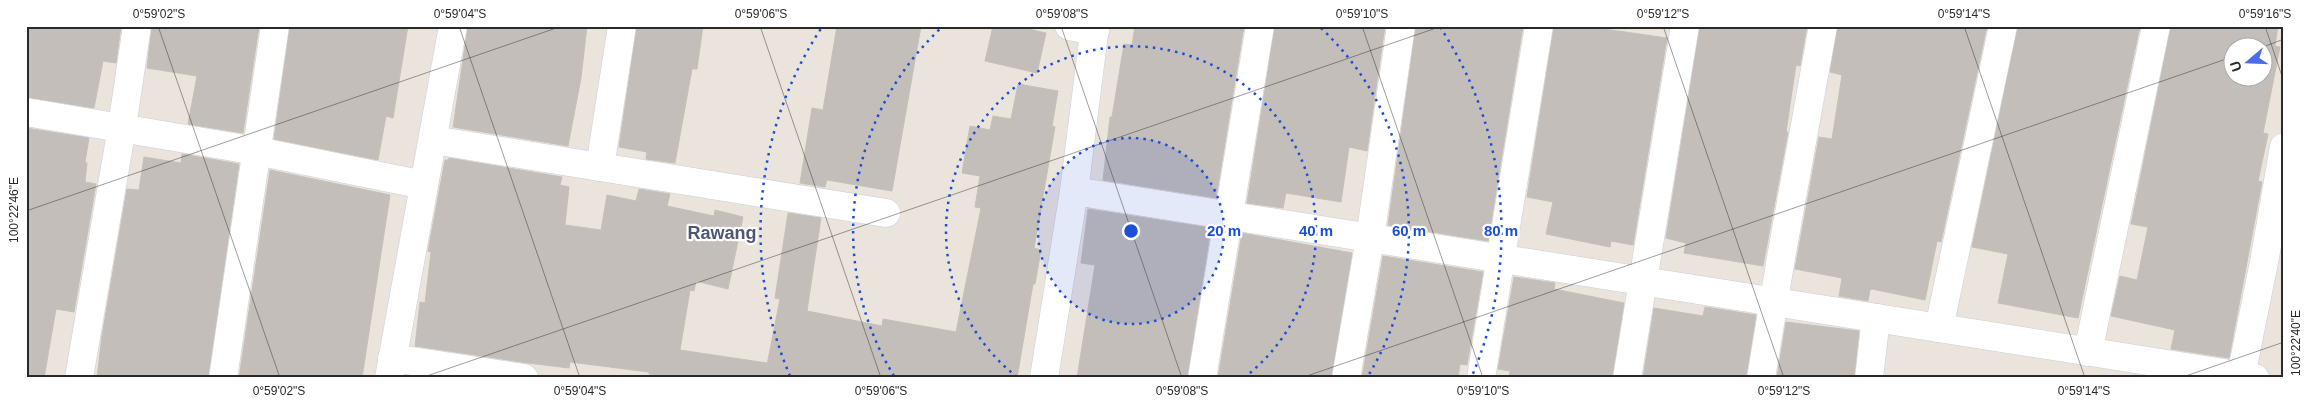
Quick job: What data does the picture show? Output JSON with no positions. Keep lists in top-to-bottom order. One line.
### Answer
{"districts":["Rawang"],"north":"left","coordinates":["0°59'02\"S","0°59'04\"S","0°59'06\"S","0°59'08\"S","0°59'10\"S","0°59'12\"S","0°59'14\"S","0°59'16\"S","100°22'46\"E","100°22'40\"E"],"rings":["20 m","40 m","60 m","80 m"]}
